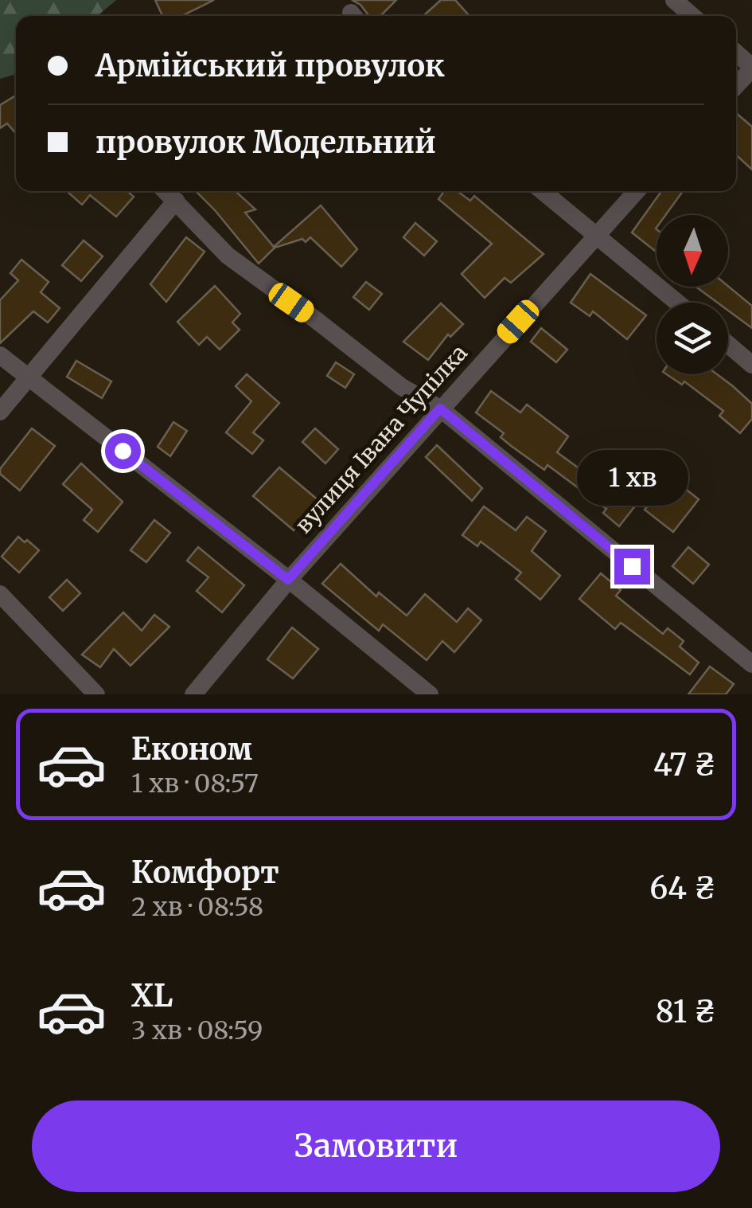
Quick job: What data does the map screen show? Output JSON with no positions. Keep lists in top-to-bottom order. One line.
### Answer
{"streets":{"street":["вулиця Івана Чупілка"]},"north":"bottom","page":{"banner":["Армійський провулок","провулок Модельний"],"bubble":"1 хв","list":[{"name":"Економ","note":"1 хв · 08:57","value":"47 ₴"},{"name":"Комфорт","note":"2 хв · 08:58","value":"64 ₴"},{"name":"XL","note":"3 хв · 08:59","value":"81 ₴"}],"buttons":"Замовити"}}
